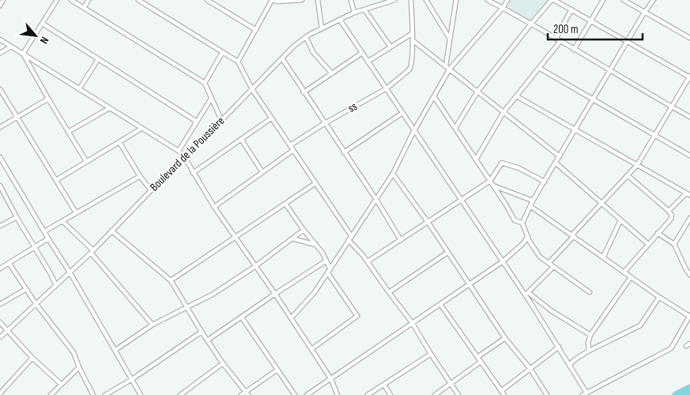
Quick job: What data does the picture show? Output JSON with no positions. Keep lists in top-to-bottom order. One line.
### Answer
{"streets":{"street":["ss","Boulevard de la Poussière"]},"scale_bar":"200 m","north":"bottom right"}
